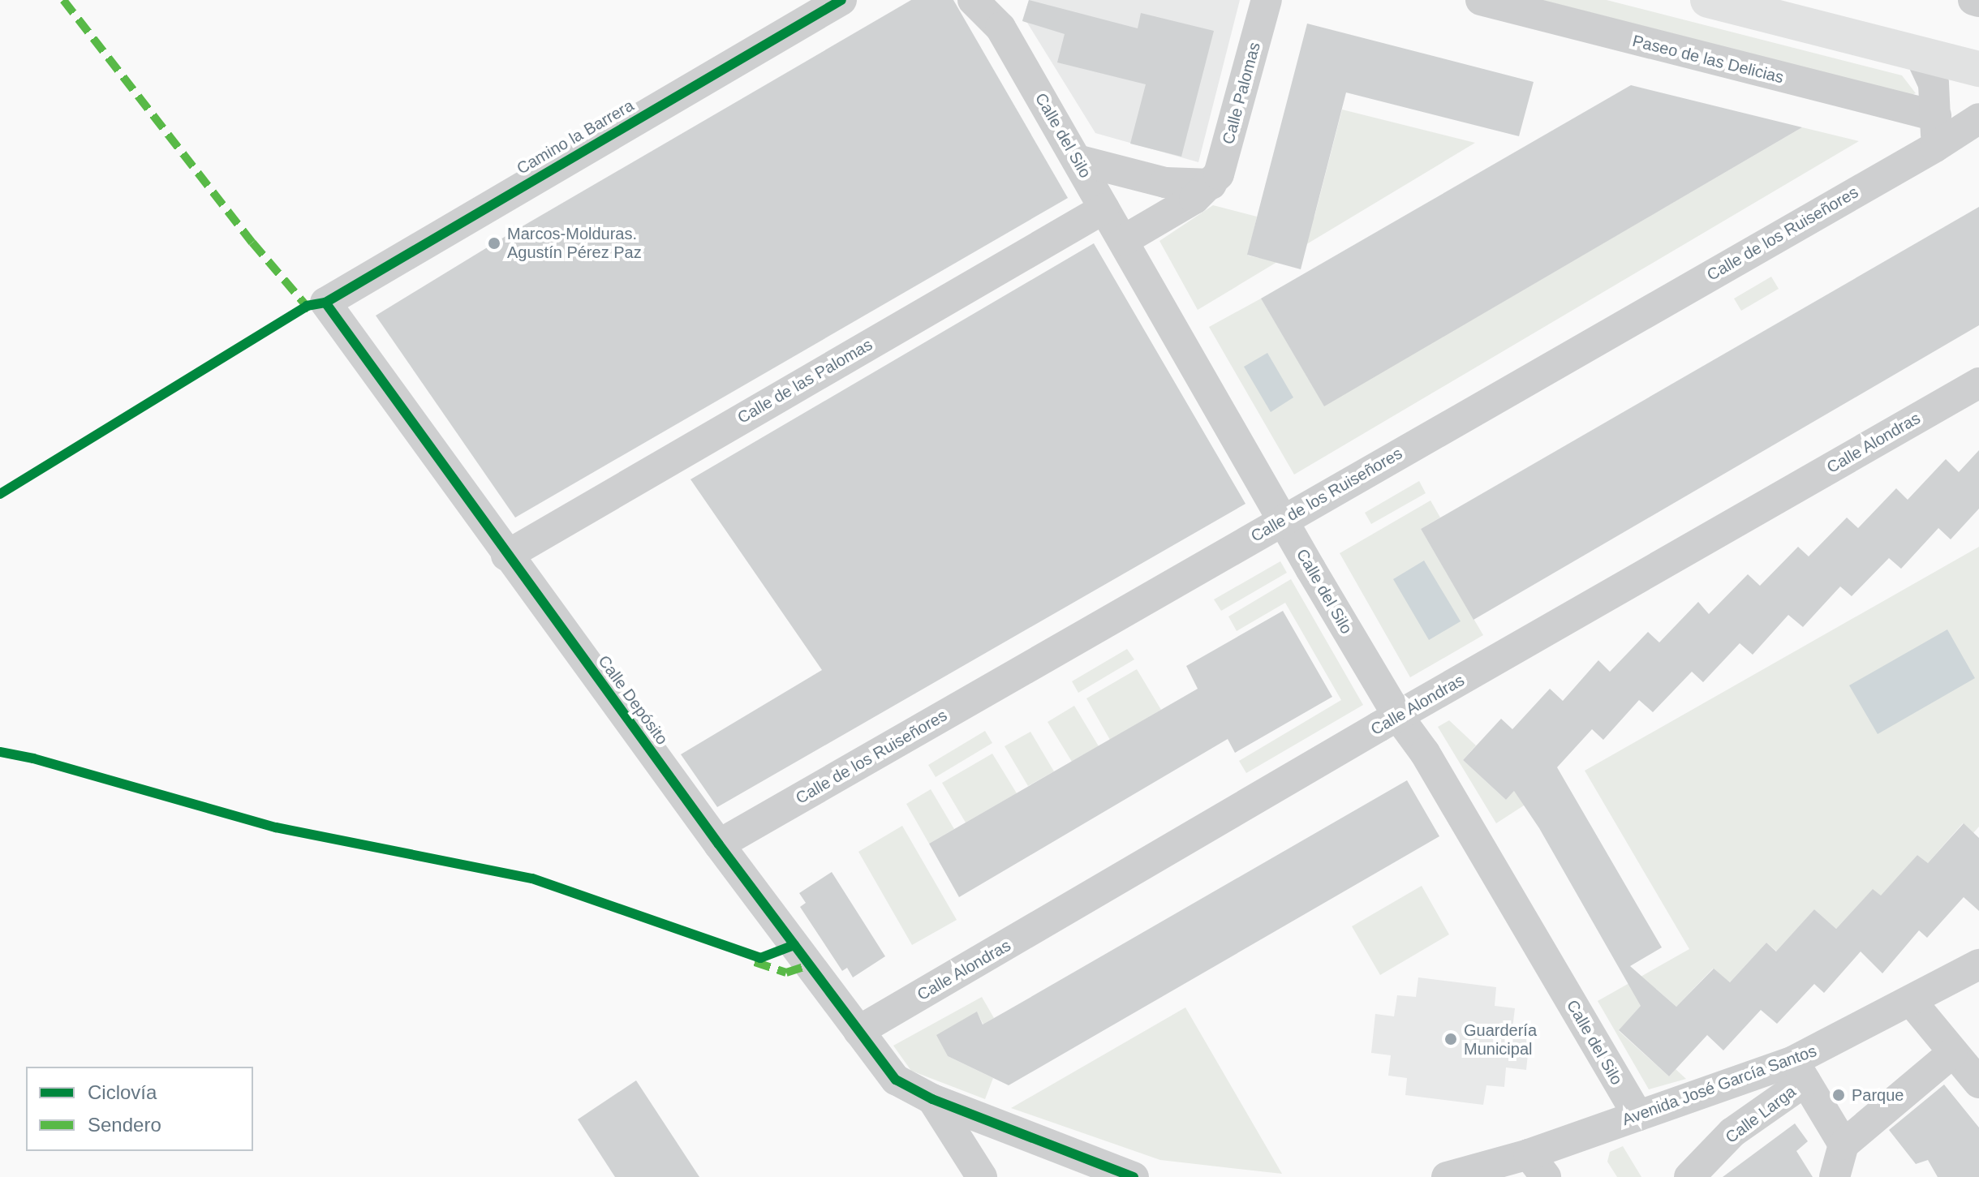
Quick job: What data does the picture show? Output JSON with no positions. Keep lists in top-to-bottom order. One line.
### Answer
{"streets":{"street":["Paseo de las Delicias","Calle Palomas","Calle del Silo","Camino la Barrera","Calle de los Ruiseñores","Calle de las Palomas","Calle Alondras","Calle Depósito","Avenida José García Santos","Calle Larga"]},"crossings":[["Calle Palomas","Calle del Silo"],["Calle del Silo","Calle de los Ruiseñores"],["Calle del Silo","Calle de las Palomas"],["Calle del Silo","Calle Alondras"],["Calle del Silo","Avenida José García Santos"],["Camino la Barrera","Calle Depósito"],["Calle de los Ruiseñores","Calle Depósito"],["Calle de las Palomas","Calle Depósito"],["Calle Alondras","Calle Depósito"],["Avenida José García Santos","Calle Larga"]],"places":["Marcos-Molduras. Agustín Pérez Paz","Guardería Municipal","Parque"],"legend":["Ciclovía","Sendero"]}
